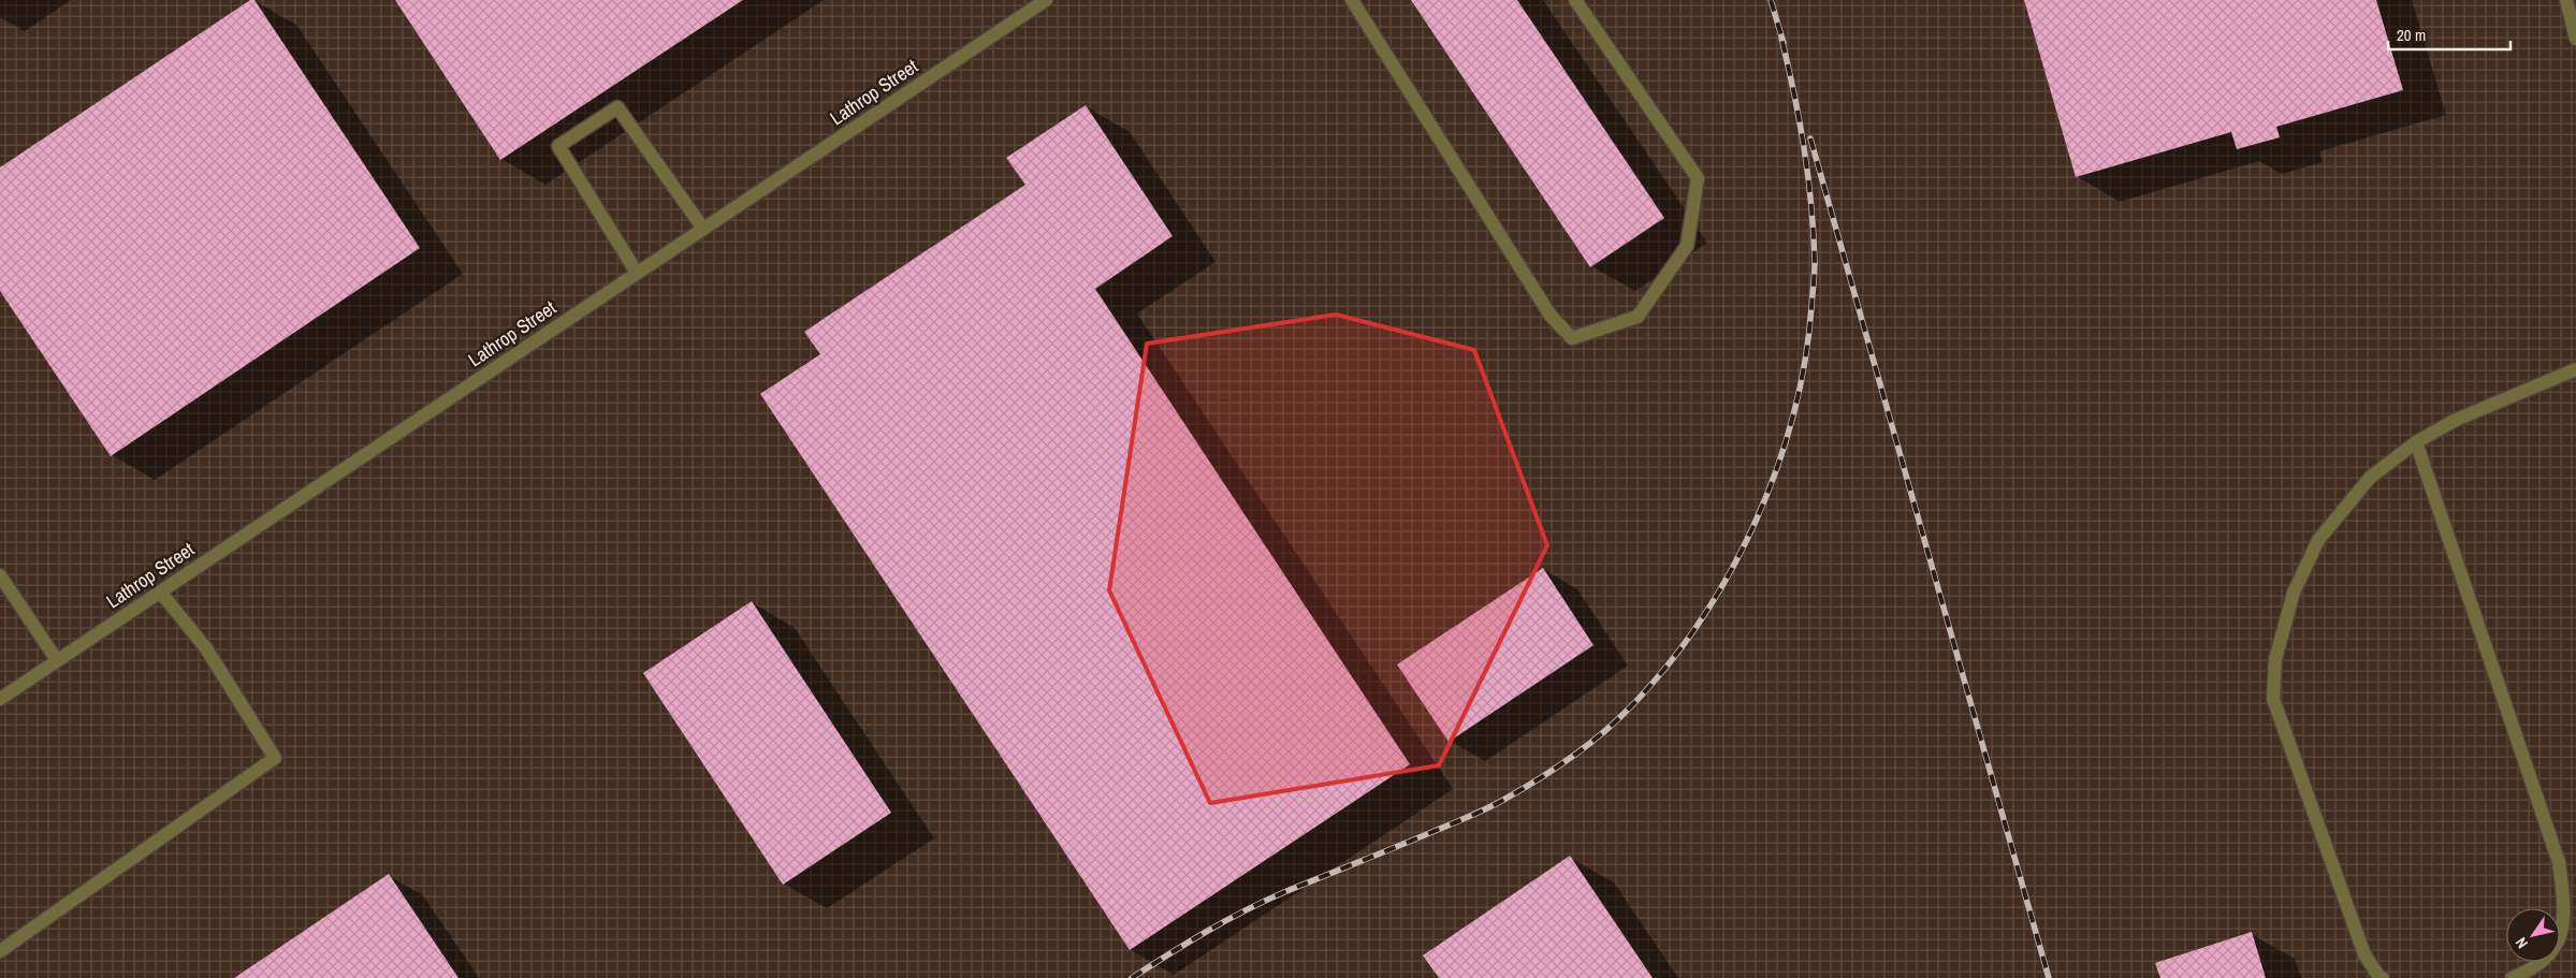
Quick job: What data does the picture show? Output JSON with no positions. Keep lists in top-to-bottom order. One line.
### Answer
{"streets":{"street":["Lathrop Street"]},"scale_bar":"20 m","north":"bottom left"}
